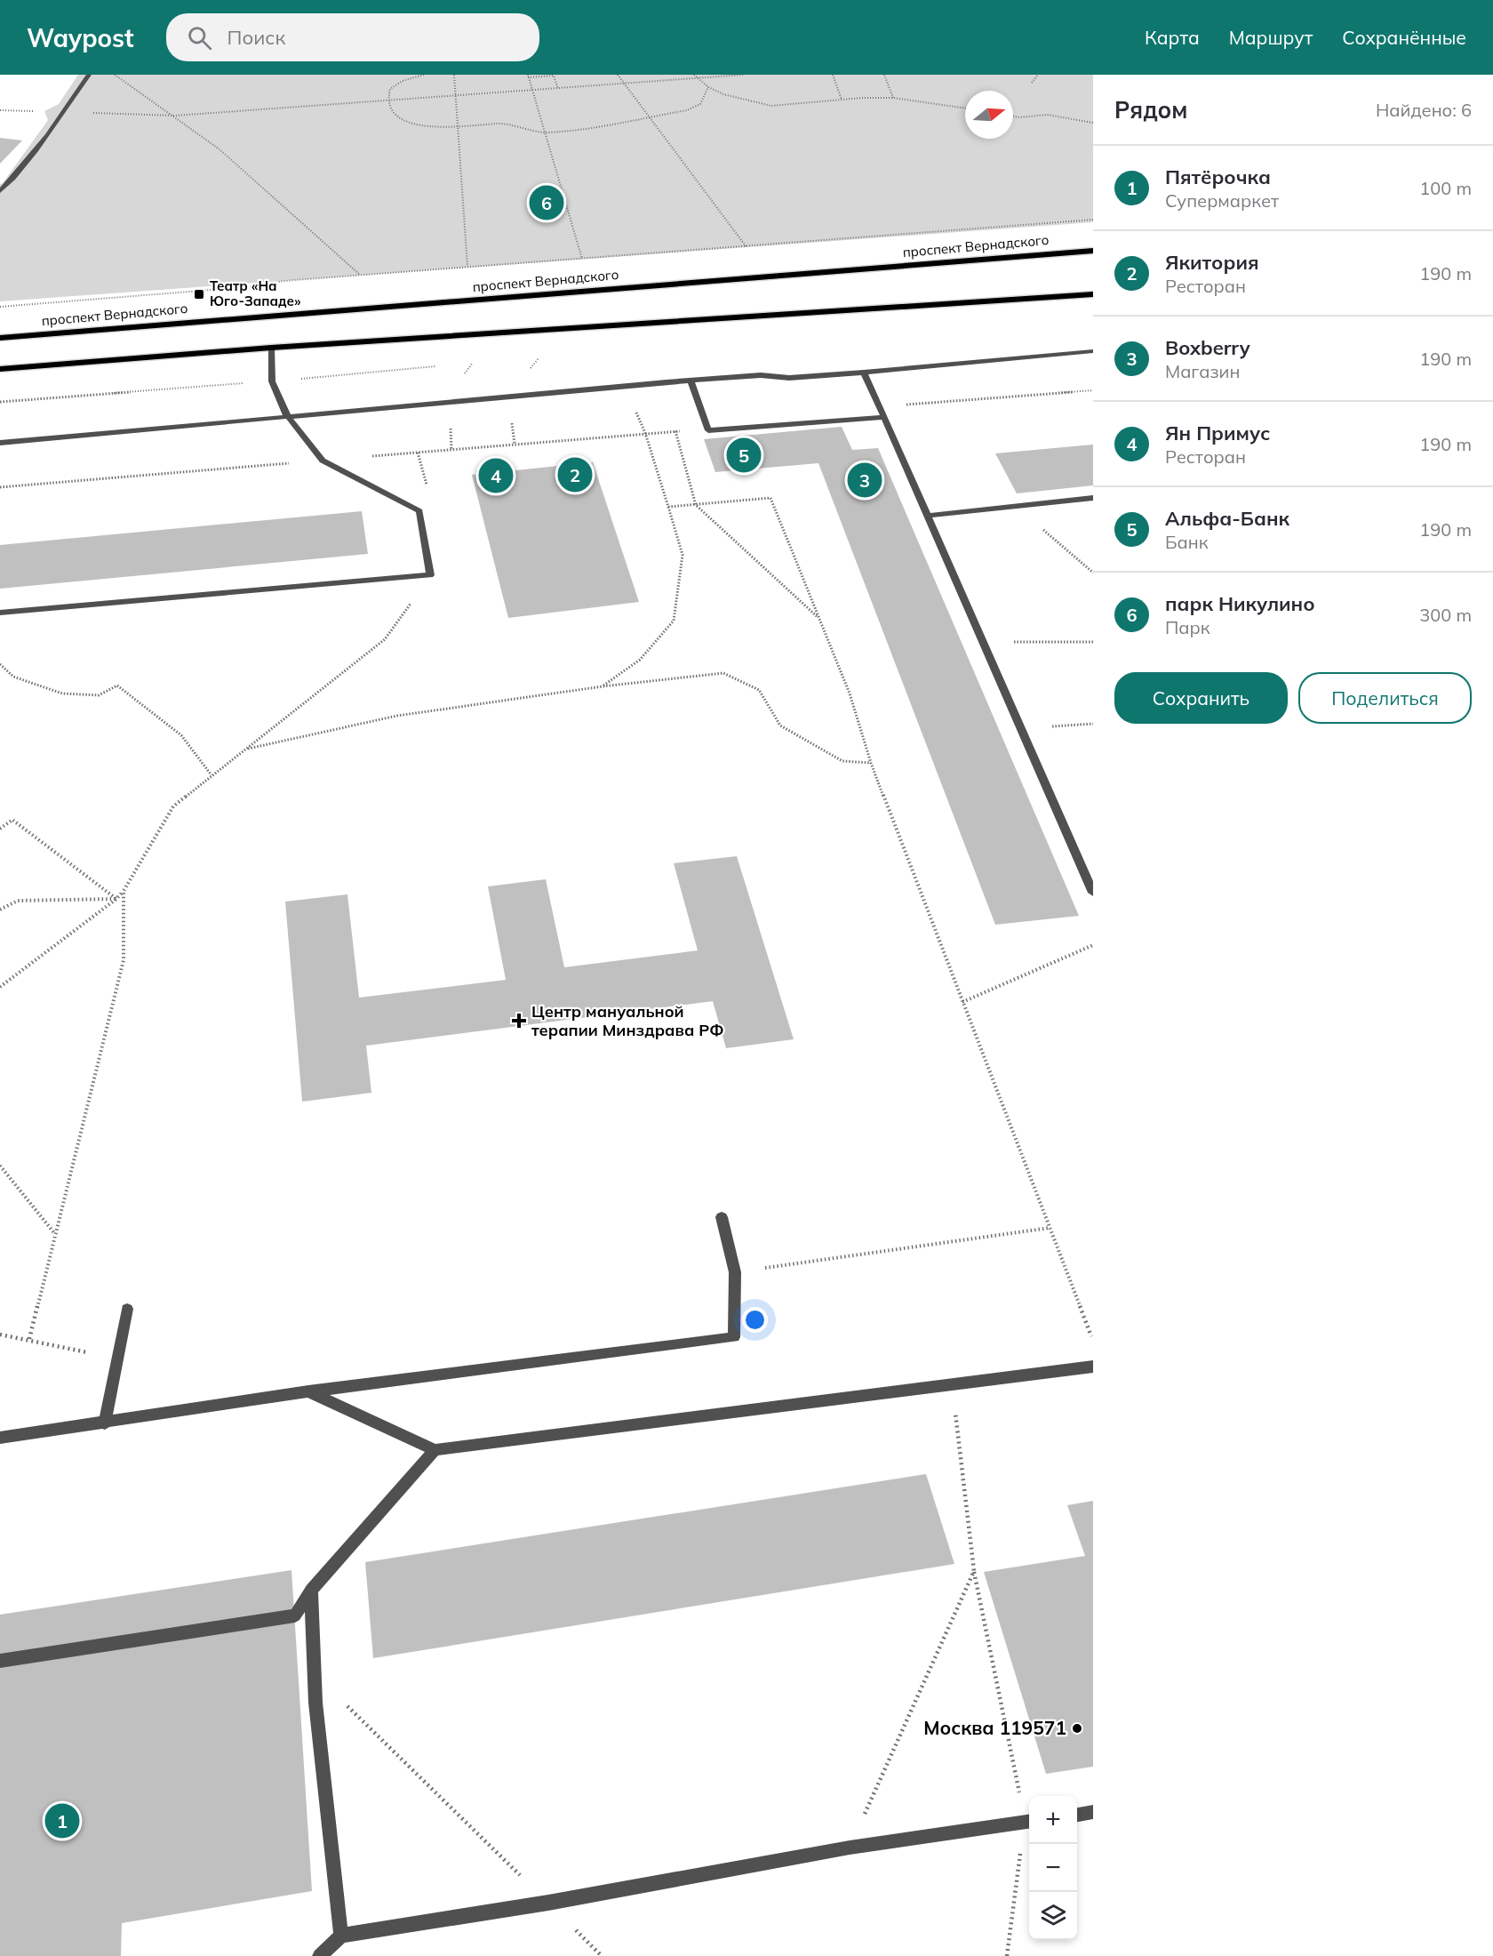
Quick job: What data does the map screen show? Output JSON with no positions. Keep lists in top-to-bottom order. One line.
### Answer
{"streets":{"main road":["проспект Вернадского"]},"places":{"transit":["Театр «На Юго-Западе»"],"health":["Центр мануальной терапии Минздрава РФ"],"other":["Москва 119571"]},"north":"right","page":{"header":"Waypost","search":"Поиск","nav":["Карта","Маршрут","Сохранённые"],"heading":["Рядом","Найдено: 6"],"list":[{"mark":"1","name":"Пятёрочка","note":"Супермаркет","value":"100 m"},{"mark":"2","name":"Якитория","note":"Ресторан","value":"190 m"},{"mark":"3","name":"Boxberry","note":"Магазин","value":"190 m"},{"mark":"4","name":"Ян Примус","note":"Ресторан","value":"190 m"},{"mark":"5","name":"Альфа-Банк","note":"Банк","value":"190 m"},{"mark":"6","name":"парк Никулино","note":"Парк","value":"300 m"}],"pins":["6","5","2","4","3","1"],"buttons":["Сохранить","Поделиться"],"map_buttons":["+","−"]}}
